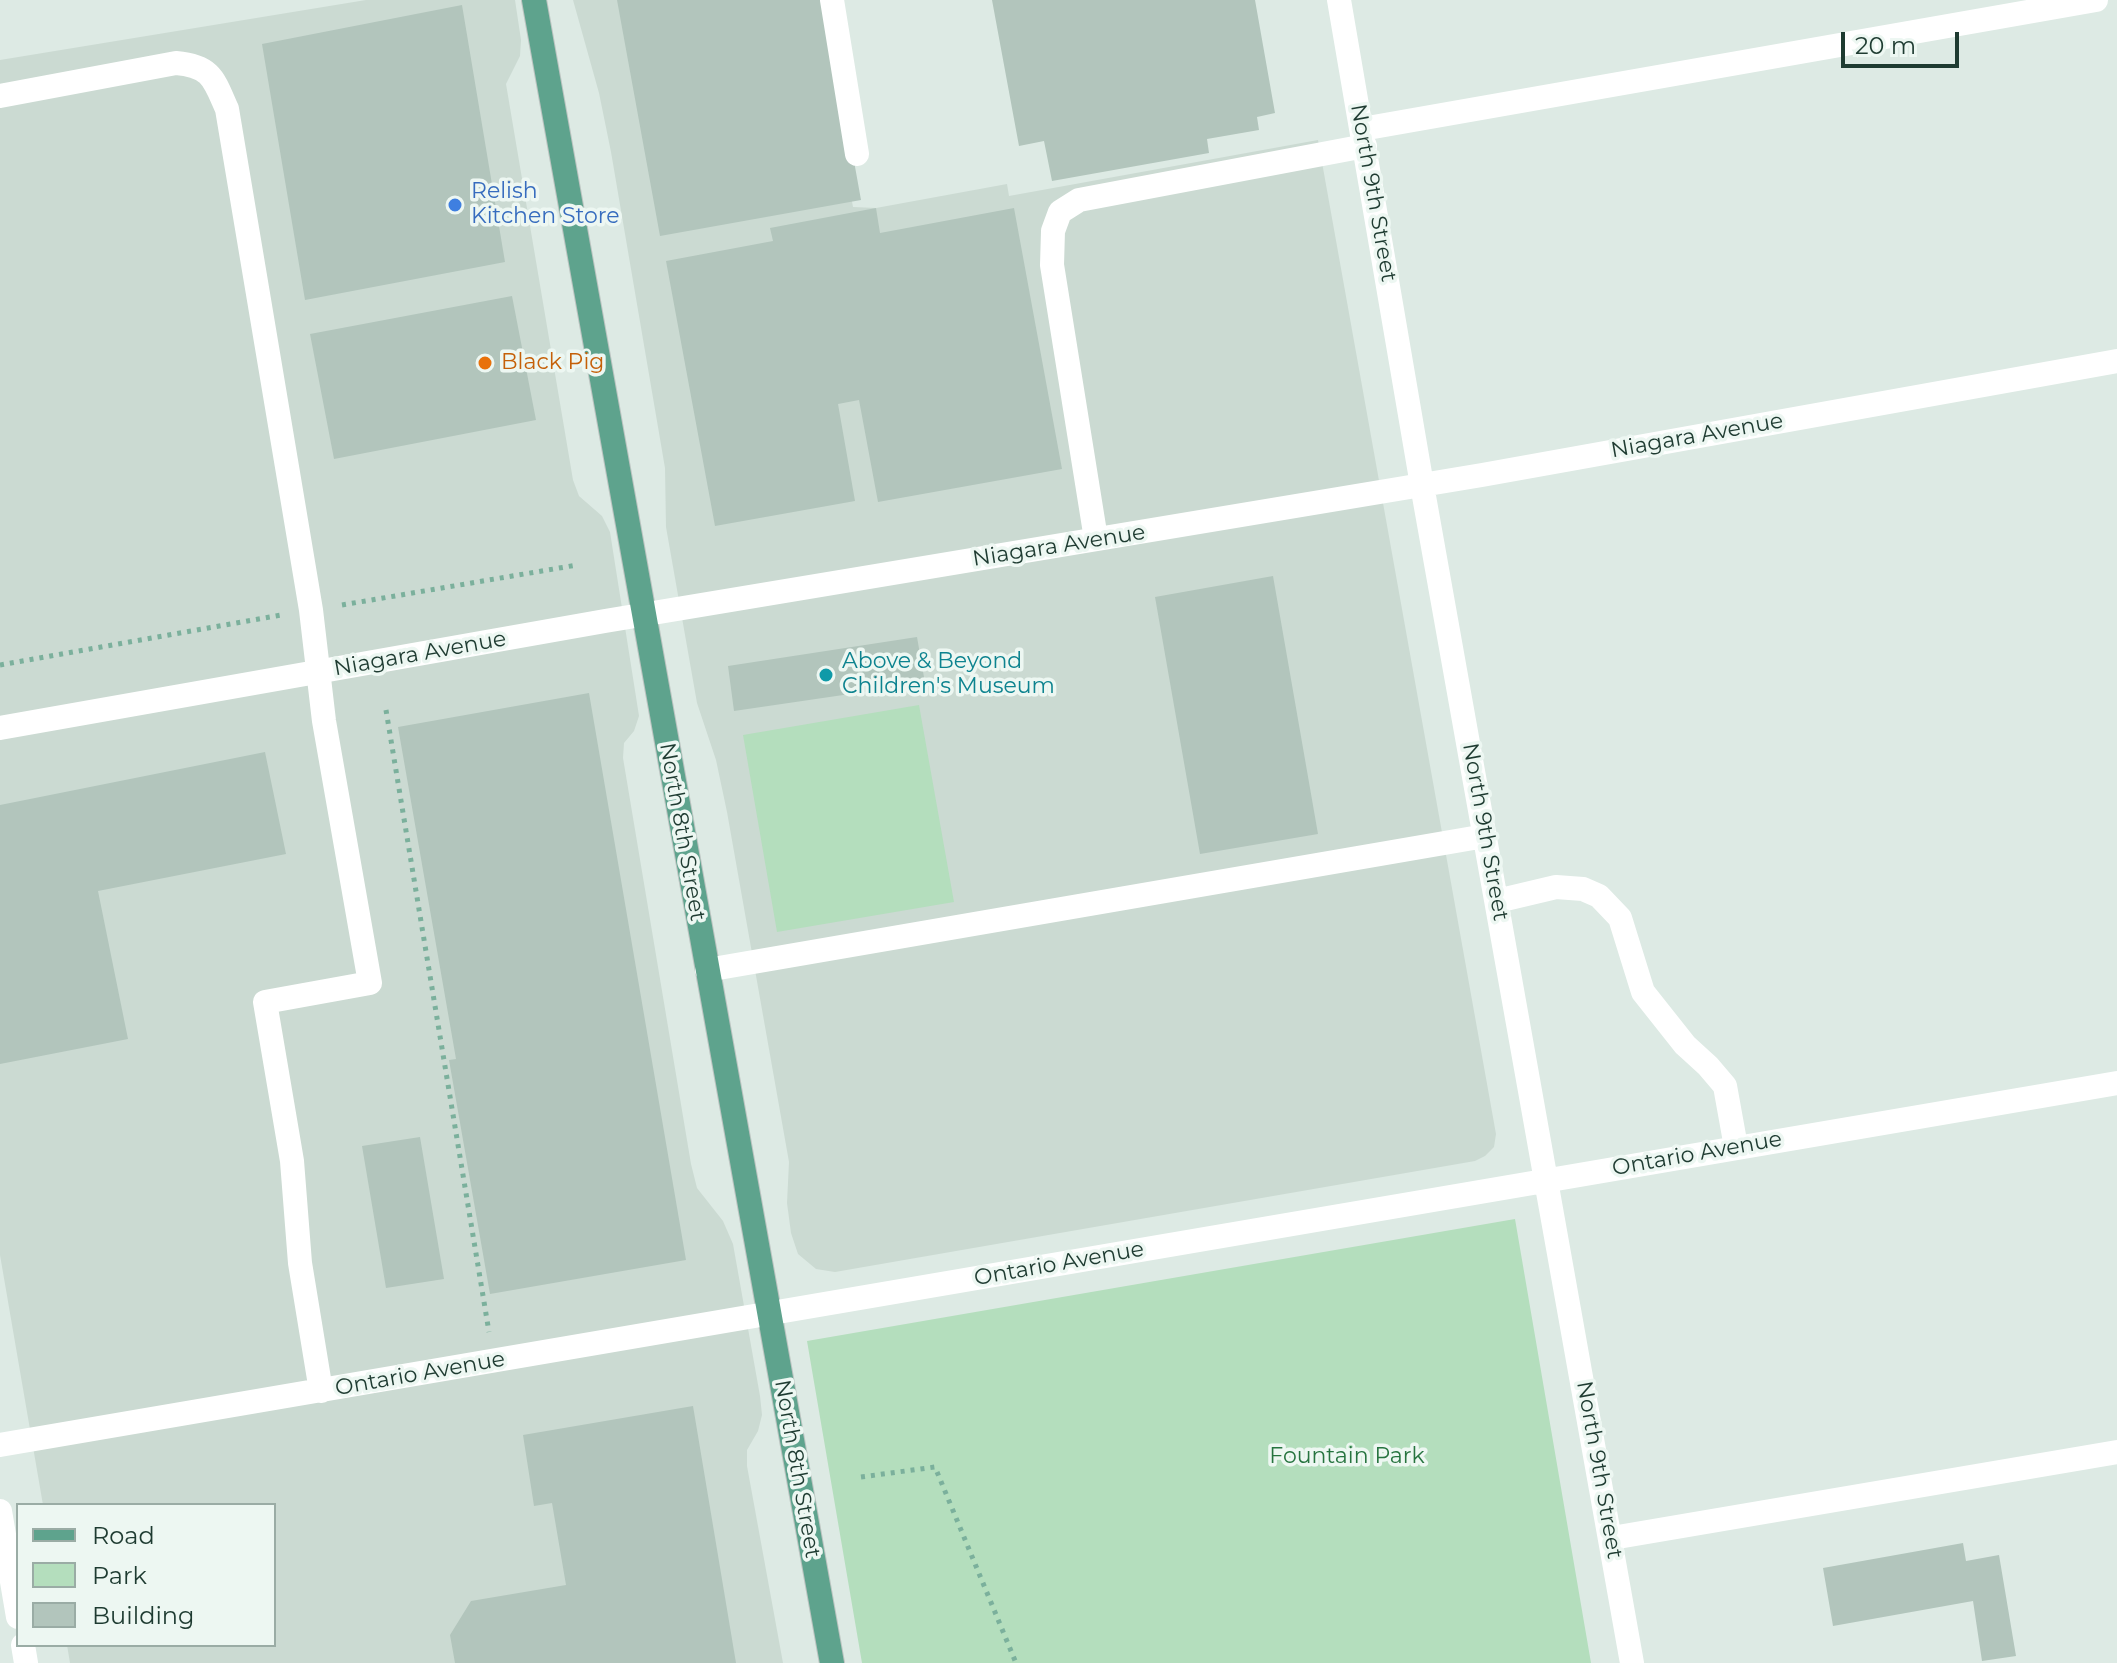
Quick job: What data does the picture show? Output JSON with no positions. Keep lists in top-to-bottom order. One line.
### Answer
{"streets":{"main road":["North 8th Street"],"street":["North 9th Street","Niagara Avenue","Ontario Avenue"]},"crossings":[["North 9th Street","Niagara Avenue"],["North 9th Street","Ontario Avenue"],["Niagara Avenue","North 8th Street"],["North 8th Street","Ontario Avenue"]],"parks":["Fountain Park"],"places":["Relish Kitchen Store","Black Pig","Above & Beyond Children's Museum"],"legend":["Road","Park","Building"],"scale_bar":"20 m"}
